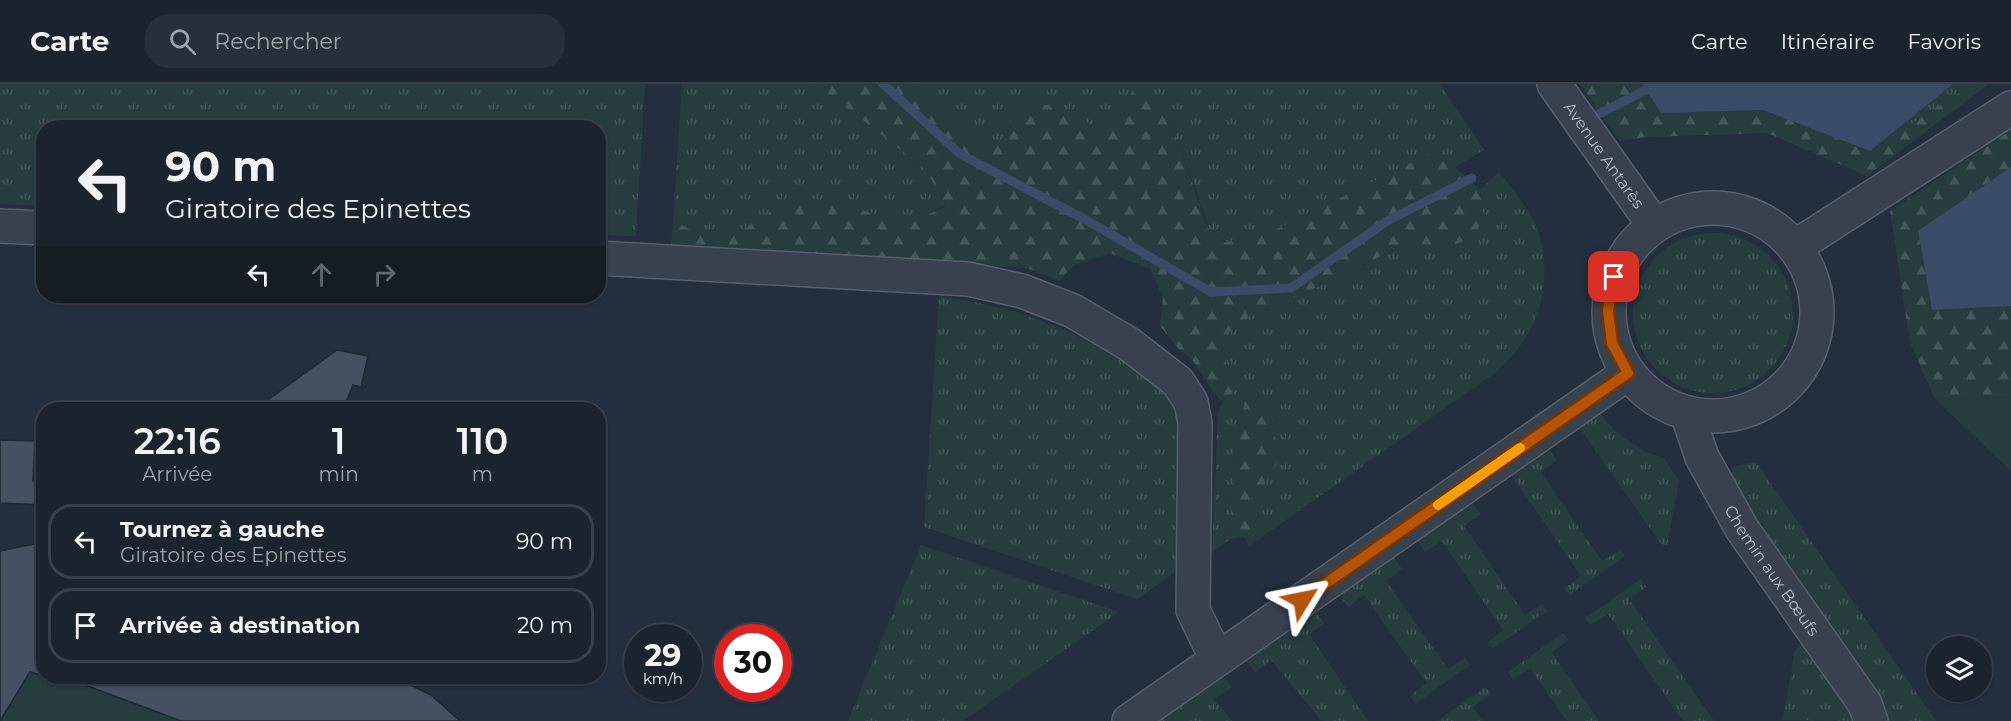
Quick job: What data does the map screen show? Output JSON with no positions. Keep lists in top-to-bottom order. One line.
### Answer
{"streets":{"street":["Avenue Antarès","Chemin aux Bœufs"]},"crossings":[["Avenue Antarès","Chemin aux Bœufs"]],"page":{"header":"Carte","search":"Rechercher","nav":["Carte","Itinéraire","Favoris"],"turn":["90 m","Giratoire des Epinettes"],"eta":["22:16","Arrivée","1","min","110","m"],"list":[{"name":"Tournez à gauche","note":"Giratoire des Epinettes","value":"90 m"},{"name":"Arrivée à destination","value":"20 m"}],"speed":"29 km/h","limit":"30"}}
